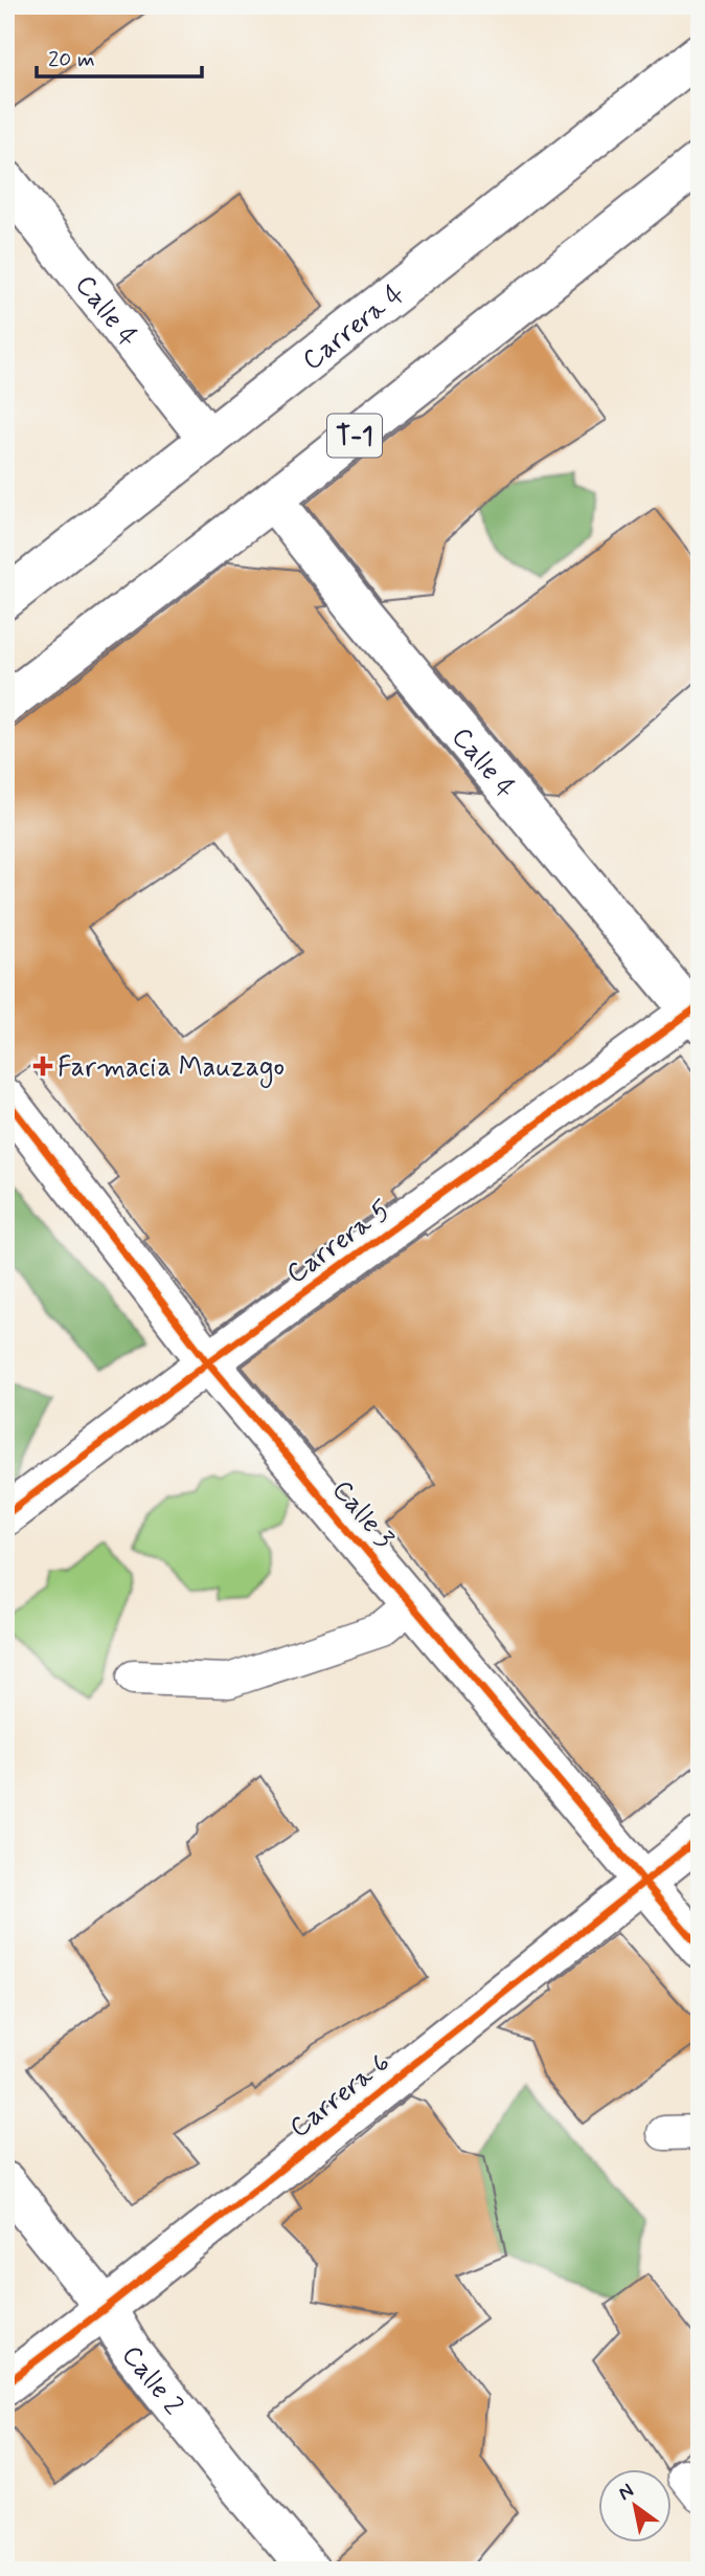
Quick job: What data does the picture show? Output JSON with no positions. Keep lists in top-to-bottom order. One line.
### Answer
{"streets":{"main road":["Calle 4","Carrera 4","T-1","Carrera 5","Calle 3","Carrera 6","Calle 2"]},"crossings":[["Calle 4","Carrera 4"],["Calle 4","T-1"],["Calle 4","Carrera 5"],["Carrera 5","Calle 3"],["Calle 3","Carrera 6"],["Carrera 6","Calle 2"]],"places":{"health":["Farmacia Mauzago"]},"scale_bar":"20 m","north":"top left"}
